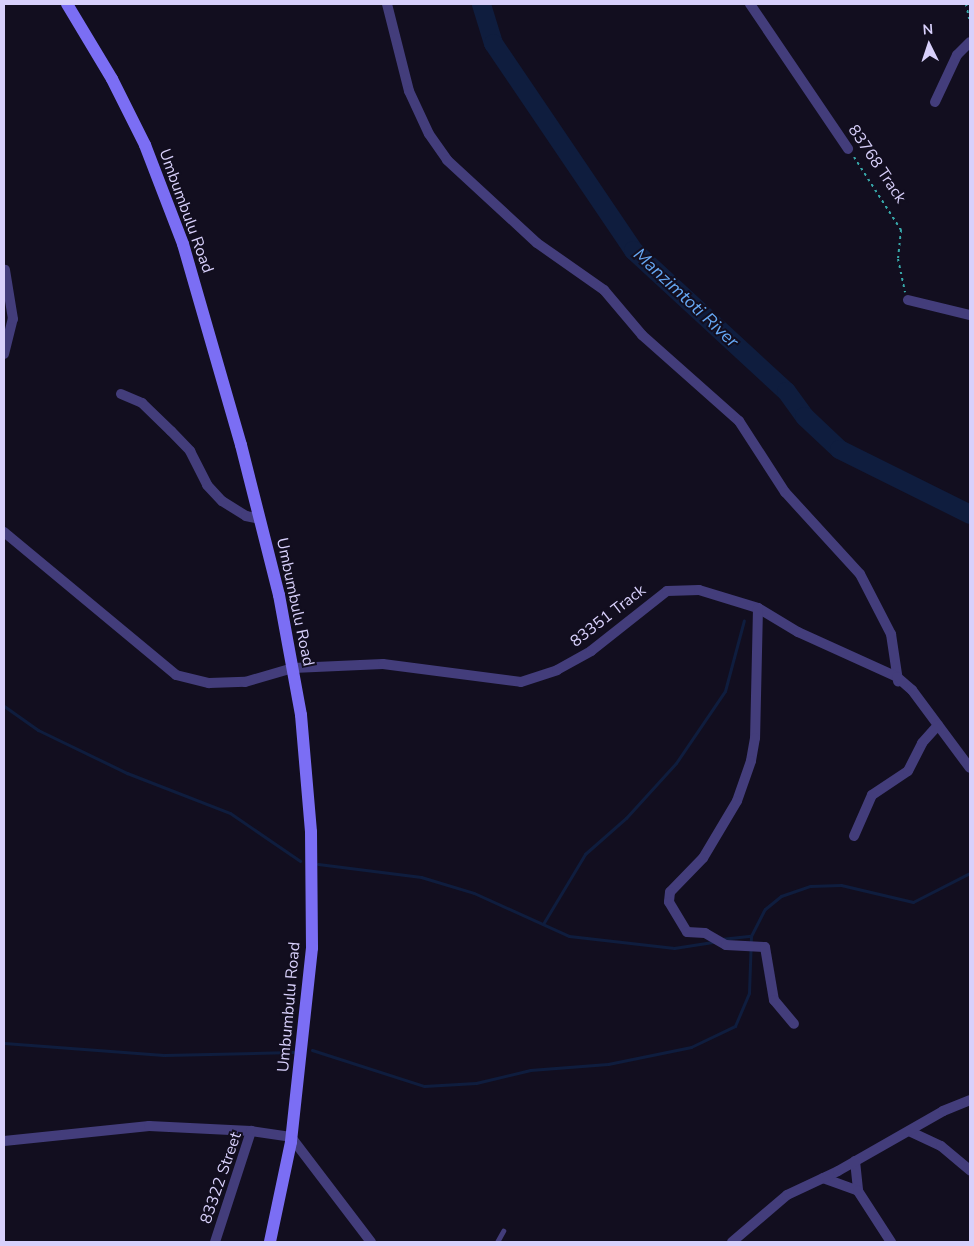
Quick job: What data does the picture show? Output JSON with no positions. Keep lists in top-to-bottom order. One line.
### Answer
{"streets":{"main road":["Umbumbulu Road"],"street":["83768 Track","83351 Track","83322 Street"]},"crossings":[["Umbumbulu Road","83351 Track"],["Umbumbulu Road","83322 Street"]],"water":["Manzimtoti River"],"north":"top"}
